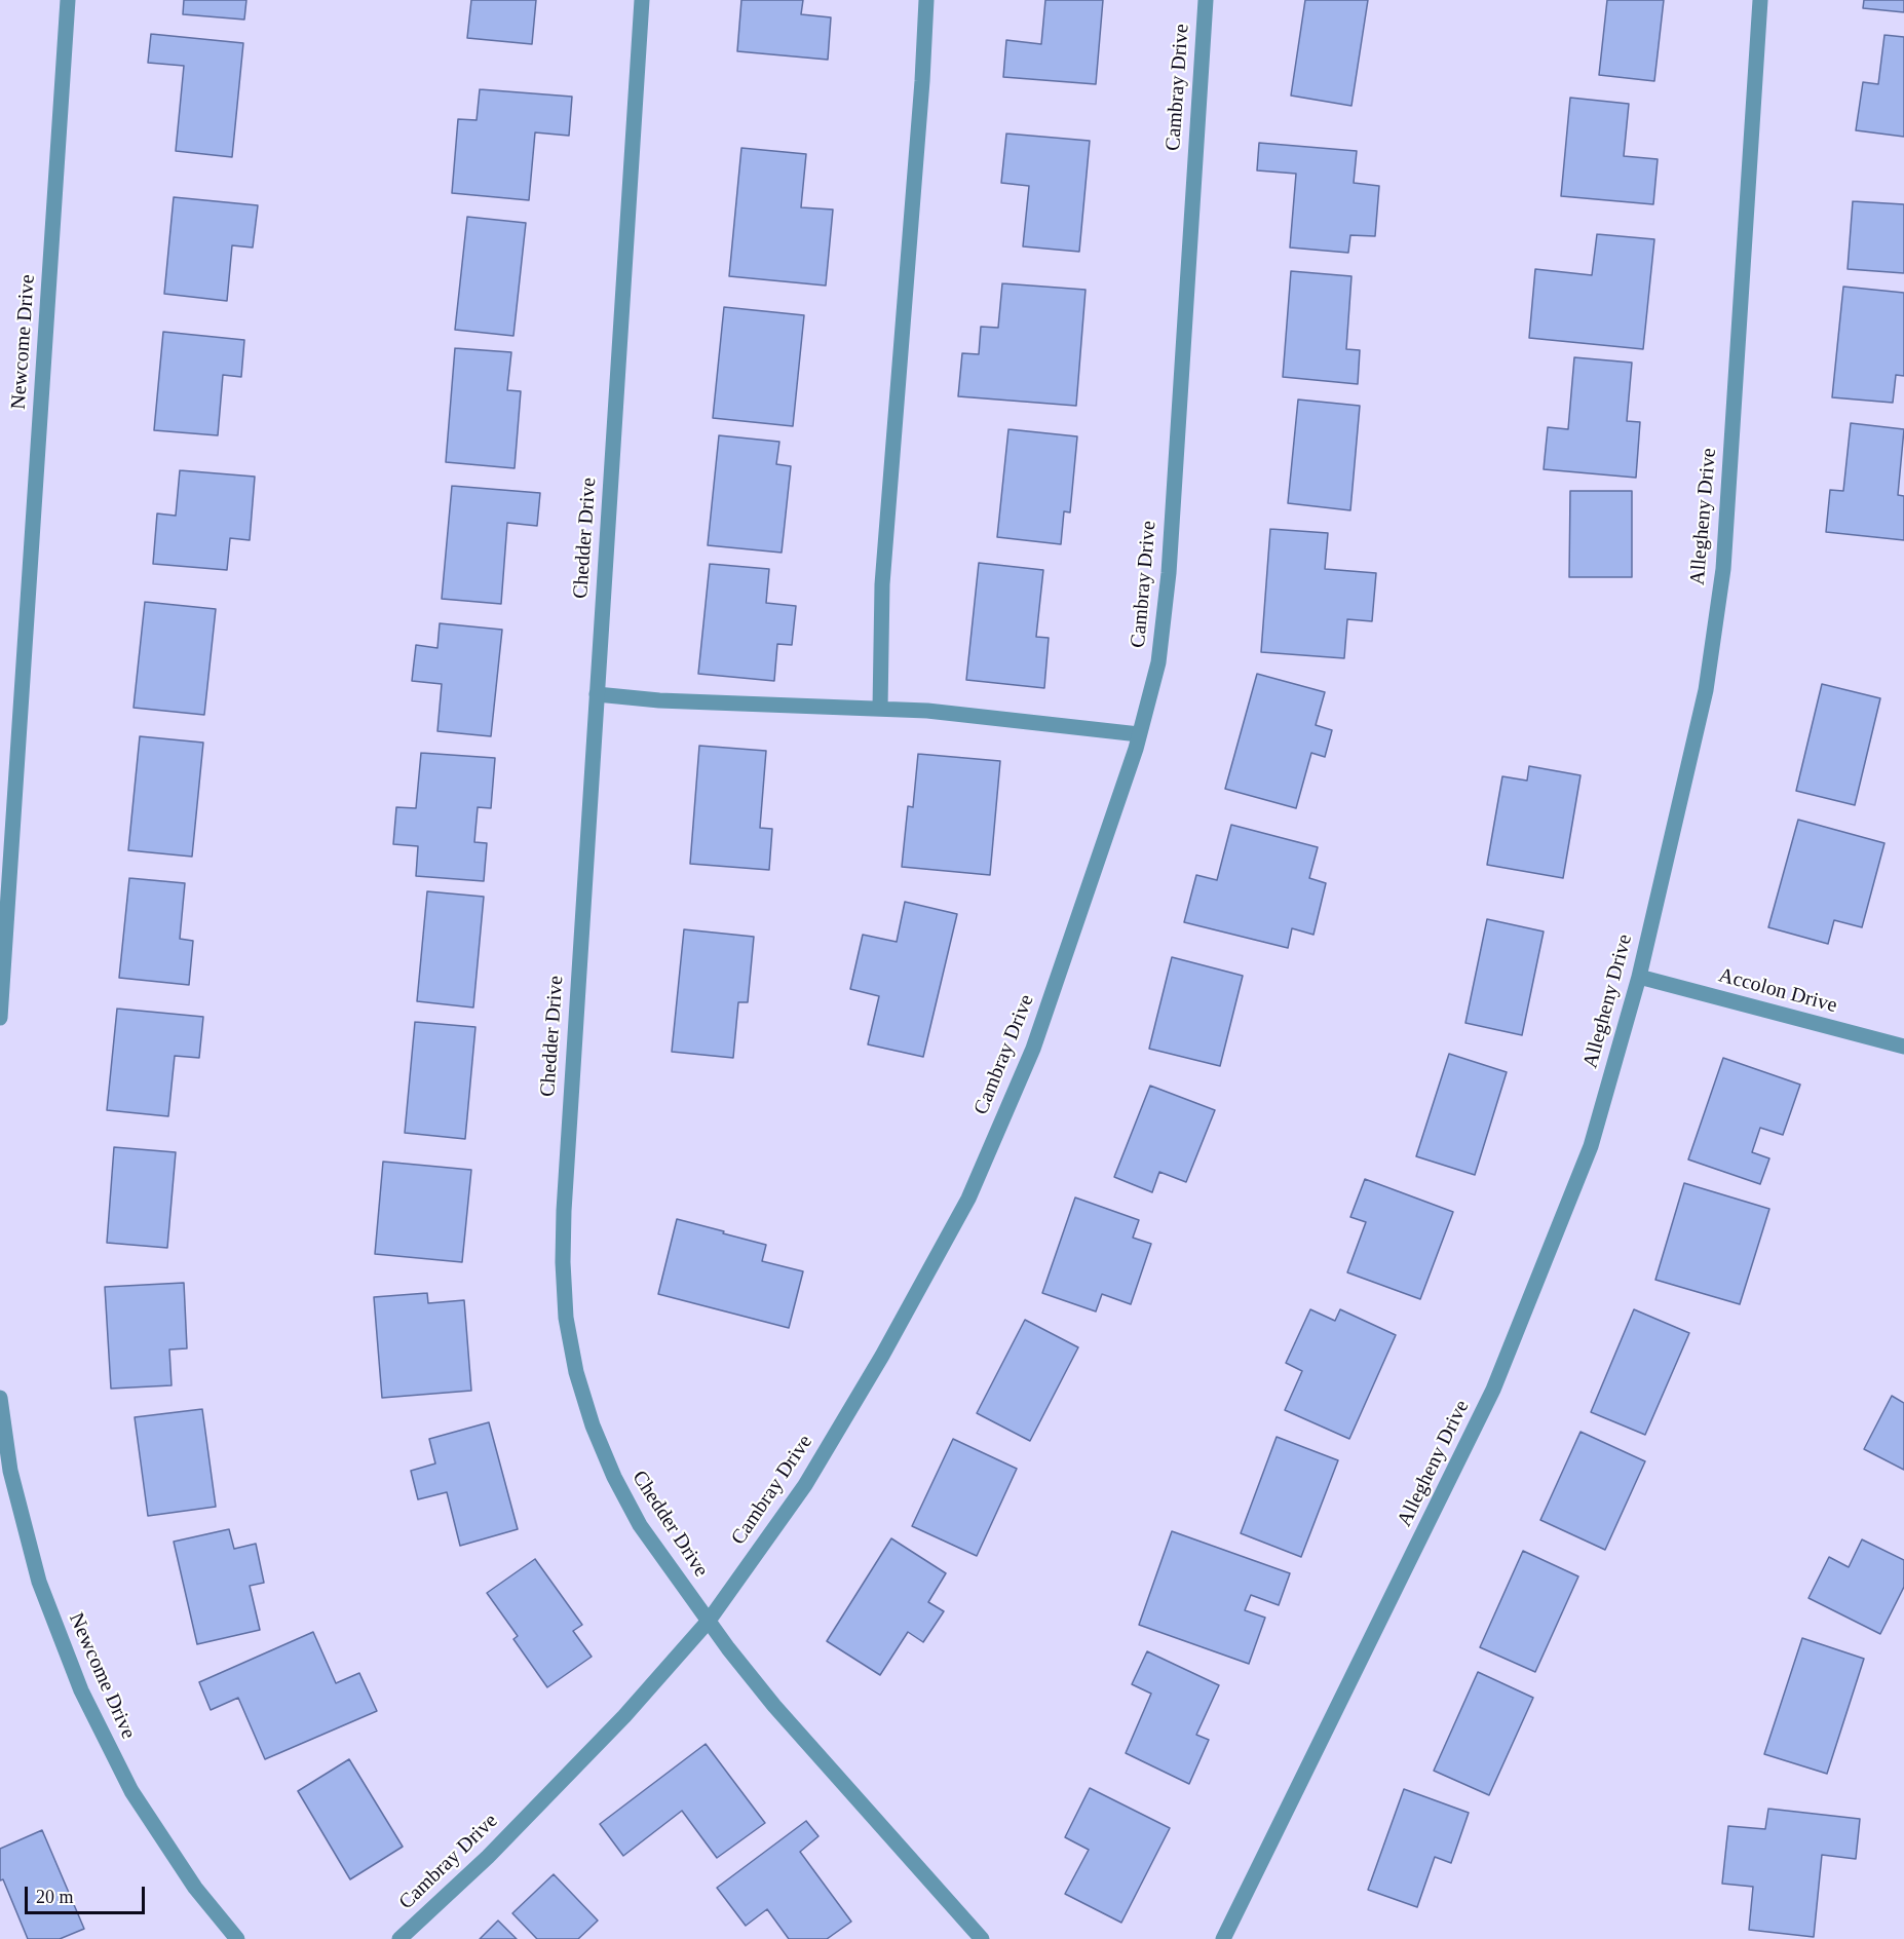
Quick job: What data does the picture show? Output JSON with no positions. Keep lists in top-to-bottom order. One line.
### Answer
{"streets":{"street":["Cambray Drive","Newcome Drive","Allegheny Drive","Chedder Drive","Accolon Drive"]},"crossings":[["Cambray Drive","Chedder Drive"],["Allegheny Drive","Accolon Drive"]],"scale_bar":"20 m"}
